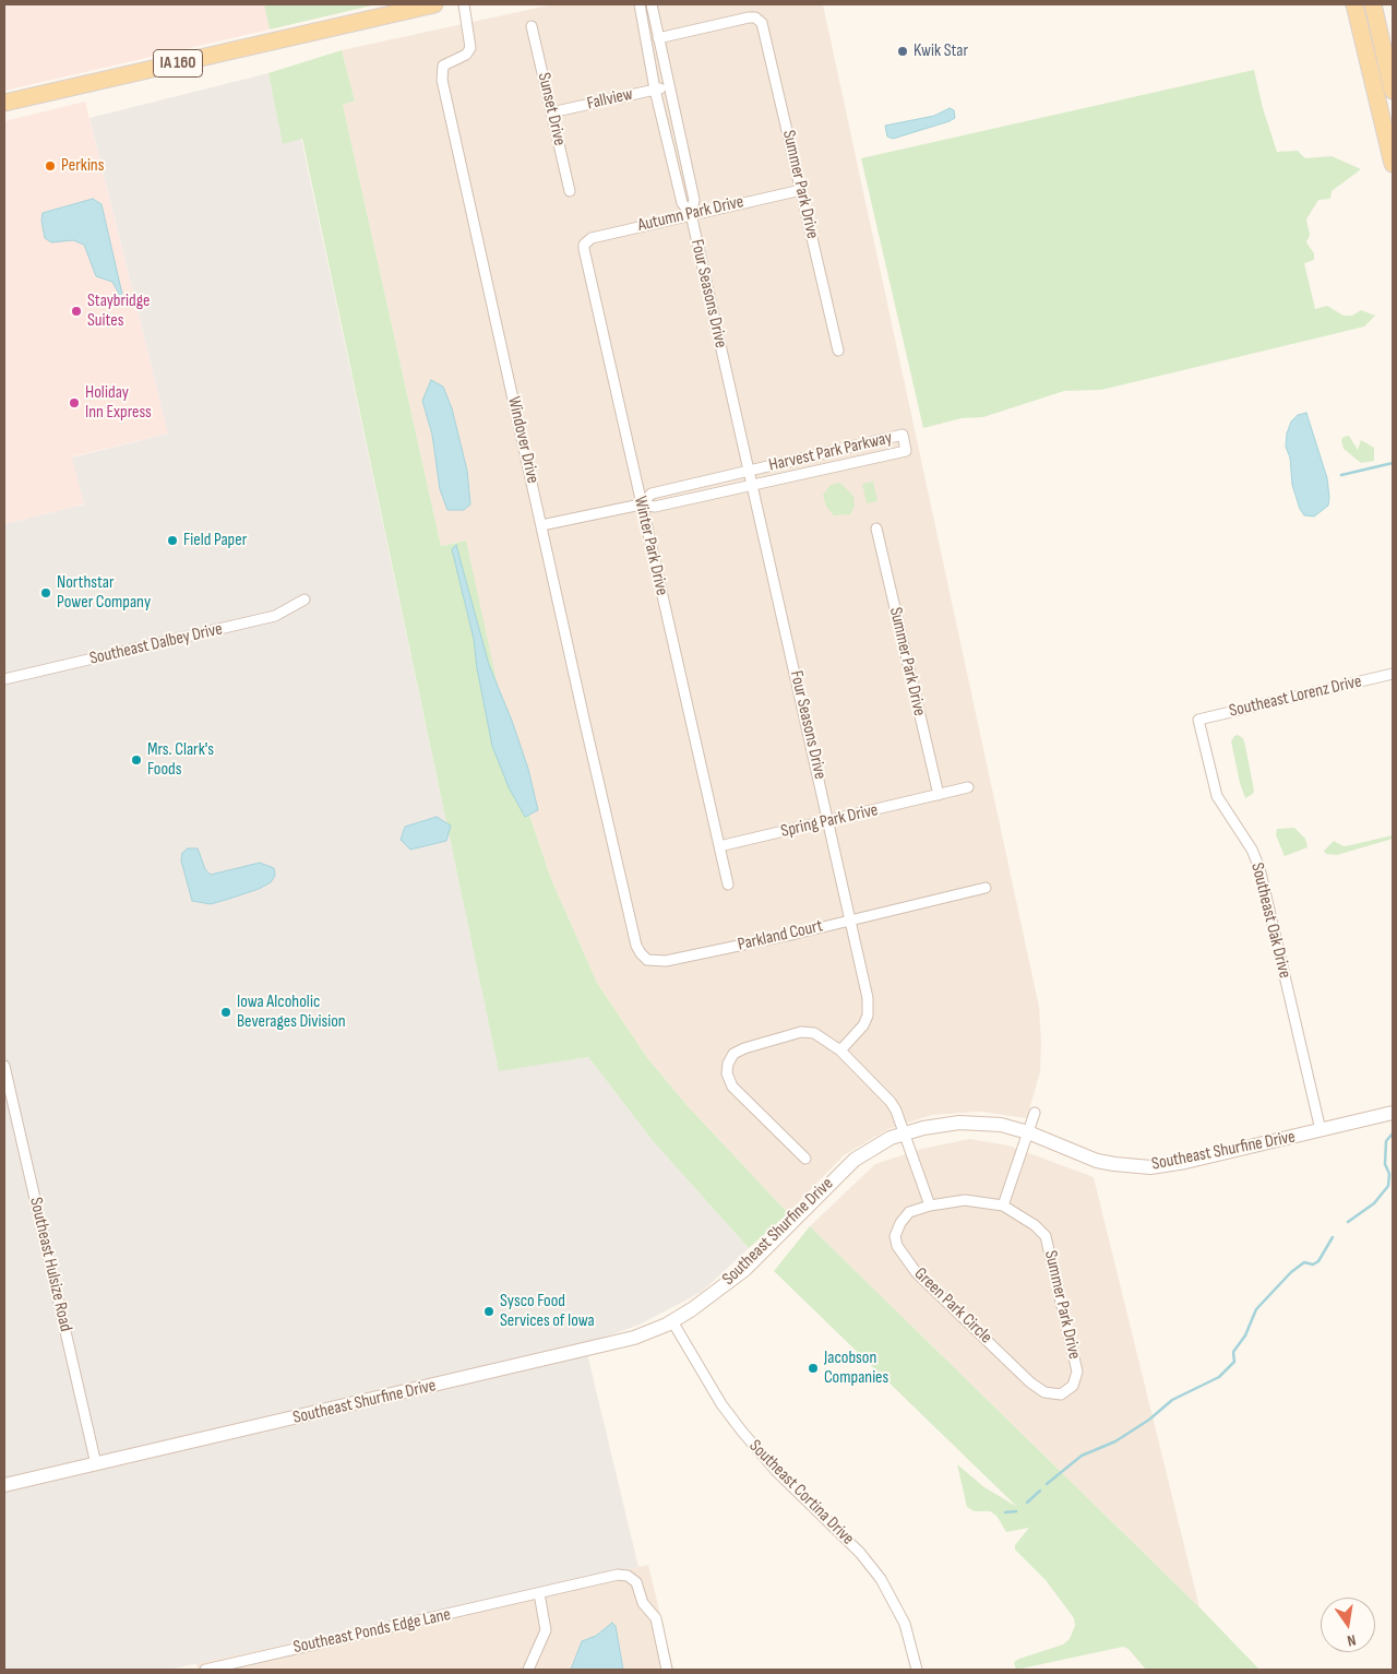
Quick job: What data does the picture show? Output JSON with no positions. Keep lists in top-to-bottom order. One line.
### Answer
{"streets":{"main road":["IA 160"],"street":["Fallview","Sunset Drive","Summer Park Drive","Autumn Park Drive","Four Seasons Drive","Windover Drive","Harvest Park Parkway","Winter Park Drive","Southeast Dalbey Drive","Southeast Lorenz Drive","Spring Park Drive","Southeast Oak Drive","Parkland Court","Southeast Shurfine Drive","Southeast Hulsize Road","Green Park Circle","Southeast Cortina Drive","Southeast Ponds Edge Lane"]},"crossings":[["Fallview","Sunset Drive"],["Fallview","Four Seasons Drive"],["Summer Park Drive","Autumn Park Drive"],["Summer Park Drive","Four Seasons Drive"],["Summer Park Drive","Spring Park Drive"],["Summer Park Drive","Green Park Circle"],["Autumn Park Drive","Four Seasons Drive"],["Autumn Park Drive","Winter Park Drive"],["Four Seasons Drive","Harvest Park Parkway"],["Four Seasons Drive","Spring Park Drive"],["Four Seasons Drive","Parkland Court"],["Windover Drive","Harvest Park Parkway"],["Windover Drive","Parkland Court"],["Harvest Park Parkway","Winter Park Drive"],["Winter Park Drive","Spring Park Drive"],["Southeast Lorenz Drive","Southeast Oak Drive"],["Southeast Oak Drive","Southeast Shurfine Drive"],["Southeast Shurfine Drive","Southeast Hulsize Road"],["Southeast Shurfine Drive","Southeast Cortina Drive"]],"places":["Kwik Star","Perkins","Staybridge Suites","Holiday Inn Express","Field Paper","Northstar Power Company","Mrs. Clark's Foods","Iowa Alcoholic Beverages Division","Sysco Food Services of Iowa","Jacobson Companies"],"north":"bottom"}
